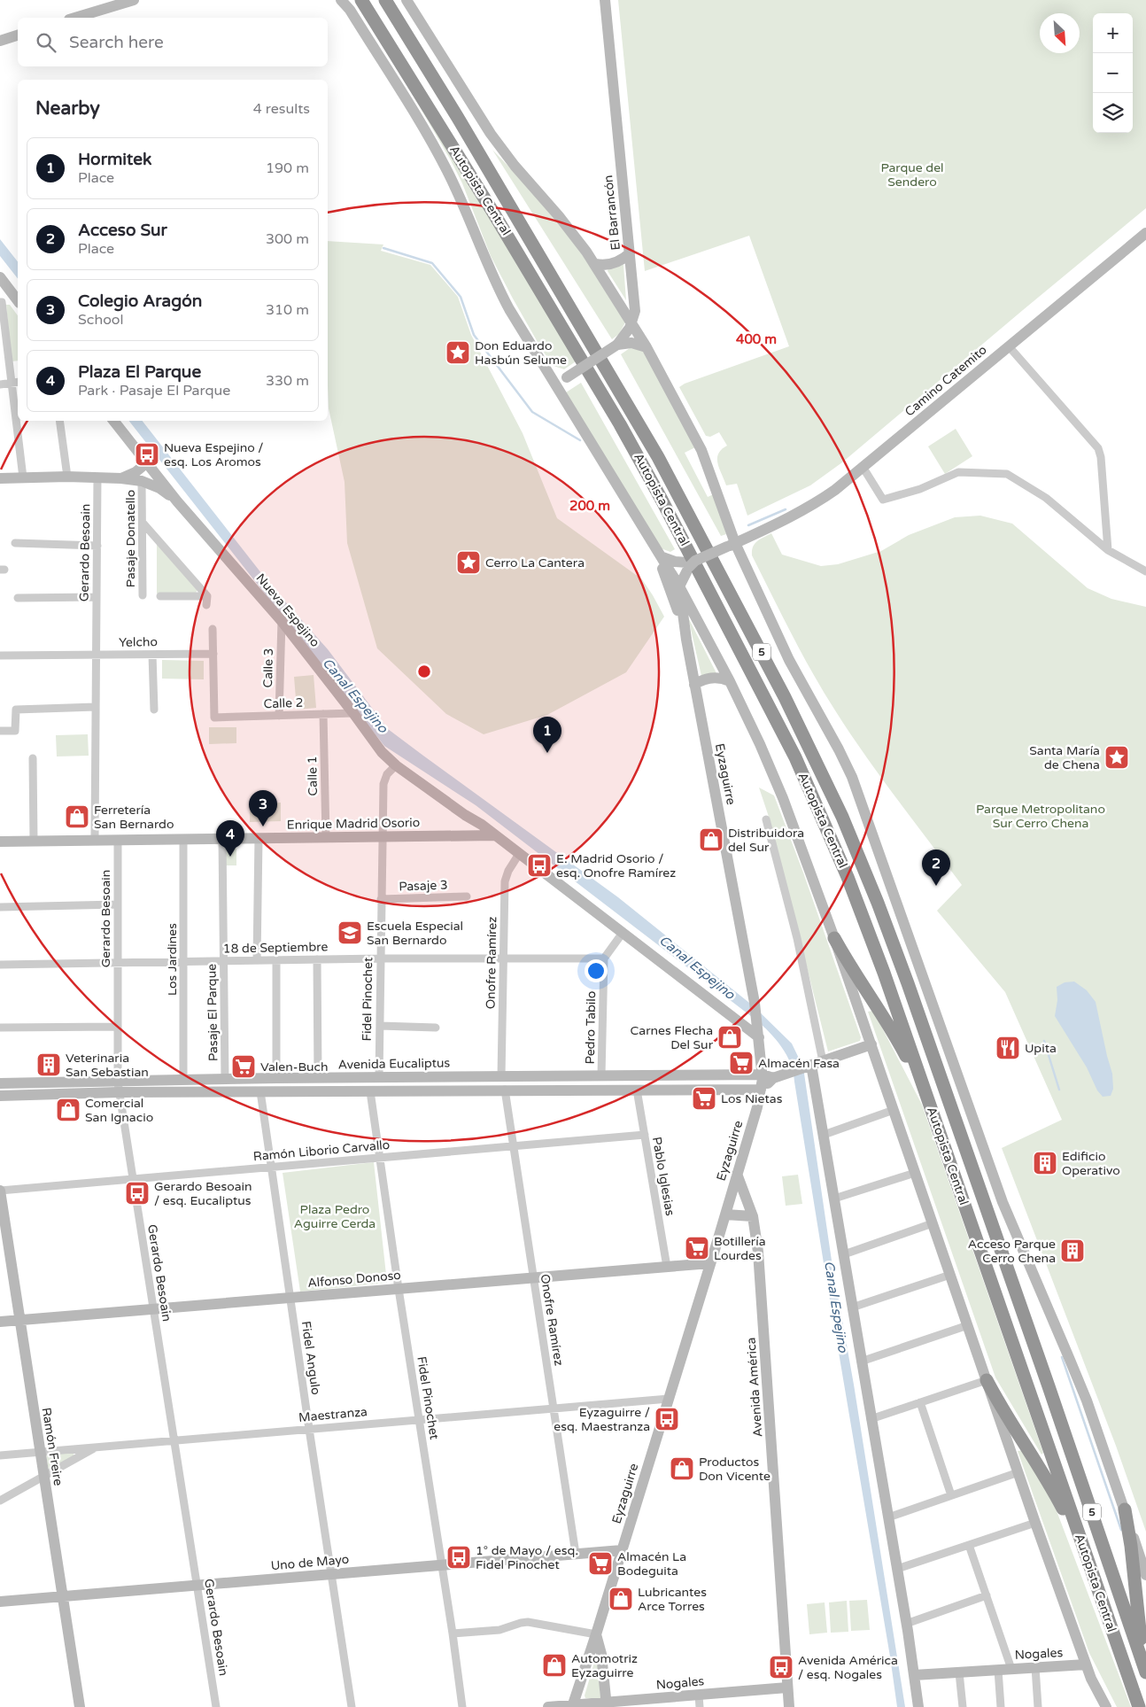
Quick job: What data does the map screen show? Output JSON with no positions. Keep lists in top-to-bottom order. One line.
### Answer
{"streets":{"highway":["Autopista Central","5"],"main road":["El Barrancón","Camino Catemito","Nueva Espejino","Eyzaguirre","Enrique Madrid Osorio","Avenida Eucaliptus","Alfonso Donoso","Avenida América","Ramón Freire","Uno de Mayo","Nogales"],"street":["Pasaje Donatello","Gerardo Besoain","Yelcho","Calle 3","Calle 2","Calle 1","Pasaje 3","18 de Septiembre","Los Jardines","Onofre Ramírez","Fidel Pinochet","Pasaje El Parque","Pedro Tabilo","Ramón Liborio Carvallo","Pablo Iglesias","Fidel Angulo","Maestranza"]},"crossings":[["Gerardo Besoain","Yelcho"],["Gerardo Besoain","Enrique Madrid Osorio"],["Gerardo Besoain","18 de Septiembre"],["Gerardo Besoain","Avenida Eucaliptus"],["Gerardo Besoain","Ramón Liborio Carvallo"],["Gerardo Besoain","Alfonso Donoso"],["Gerardo Besoain","Maestranza"],["Gerardo Besoain","Uno de Mayo"],["Nueva Espejino","Calle 3"],["Nueva Espejino","Calle 2"],["Nueva Espejino","Enrique Madrid Osorio"],["Nueva Espejino","Onofre Ramírez"],["Nueva Espejino","Fidel Pinochet"],["Yelcho","Calle 2"],["Calle 3","Calle 2"],["Calle 2","Calle 1"],["Eyzaguirre","Avenida Eucaliptus"],["Eyzaguirre","Alfonso Donoso"],["Eyzaguirre","Avenida América"],["Eyzaguirre","Maestranza"],["Eyzaguirre","Uno de Mayo"],["Eyzaguirre","Nogales"],["Calle 1","Enrique Madrid Osorio"],["Enrique Madrid Osorio","Los Jardines"],["Enrique Madrid Osorio","Fidel Pinochet"],["Enrique Madrid Osorio","Pasaje El Parque"],["Pasaje 3","Fidel Pinochet"],["18 de Septiembre","Los Jardines"],["18 de Septiembre","Onofre Ramírez"],["18 de Septiembre","Fidel Pinochet"],["18 de Septiembre","Pasaje El Parque"],["18 de Septiembre","Pedro Tabilo"],["Los Jardines","Avenida Eucaliptus"],["Onofre Ramírez","Avenida Eucaliptus"],["Onofre Ramírez","Ramón Liborio Carvallo"],["Onofre Ramírez","Alfonso Donoso"],["Onofre Ramírez","Maestranza"],["Onofre Ramírez","Uno de Mayo"],["Fidel Pinochet","Avenida Eucaliptus"],["Fidel Pinochet","Ramón Liborio Carvallo"],["Fidel Pinochet","Alfonso Donoso"],["Fidel Pinochet","Maestranza"],["Fidel Pinochet","Uno de Mayo"],["Pasaje El Parque","Avenida Eucaliptus"],["Pedro Tabilo","Avenida Eucaliptus"],["Avenida Eucaliptus","Pablo Iglesias"],["Avenida Eucaliptus","Fidel Angulo"],["Ramón Liborio Carvallo","Pablo Iglesias"],["Ramón Liborio Carvallo","Fidel Angulo"],["Ramón Liborio Carvallo","Ramón Freire"],["Pablo Iglesias","Alfonso Donoso"],["Alfonso Donoso","Fidel Angulo"],["Alfonso Donoso","Ramón Freire"],["Fidel Angulo","Maestranza"],["Fidel Angulo","Uno de Mayo"],["Avenida América","Nogales"],["Maestranza","Ramón Freire"],["Ramón Freire","Uno de Mayo"]],"water":["Canal Espejino"],"parks":["Parque del Sendero","Parque Metropolitano Sur Cerro Chena","Plaza Pedro Aguirre Cerda"],"places":{"place":["Don Eduardo Hasbún Selume","Cerro La Cantera","Santa María de Chena"],"bus stop":["Nueva Espejino / esq. Los Aromos","E. Madrid Osorio / esq. Onofre Ramírez","Gerardo Besoain / esq. Eucaliptus","Eyzaguirre / esq. Maestranza","1° de Mayo / esq. Fidel Pinochet","Avenida América / esq. Nogales"],"shop":["Ferretería San Bernardo","Distribuidora del Sur","Carnes Flecha Del Sur","Comercial San Ignacio","Productos Don Vicente","Lubricantes Arce Torres","Automotriz Eyzaguirre"],"school or university":["Escuela Especial San Bernardo"],"restaurant":["Upita"],"supermarket":["Almacén Fasa","Valen-Buch","Los Nietas","Botillería Lourdes","Almacén La Bodeguita"],"building":["Veterinaria San Sebastian","Edificio Operativo","Acceso Parque Cerro Chena"]},"north":"bottom right","page":{"map_buttons":["+","−"],"search":"Search here","heading":["Nearby","4 results"],"list":[{"mark":"1","name":"Hormitek","note":"Place","value":"190 m"},{"mark":"2","name":"Acceso Sur","note":"Place","value":"300 m"},{"mark":"3","name":"Colegio Aragón","note":"School","value":"310 m"},{"mark":"4","name":"Plaza El Parque","note":"Park · Pasaje El Parque","value":"330 m"}],"pins":["1","3","4","2"]},"rings":["400 m","200 m"]}
